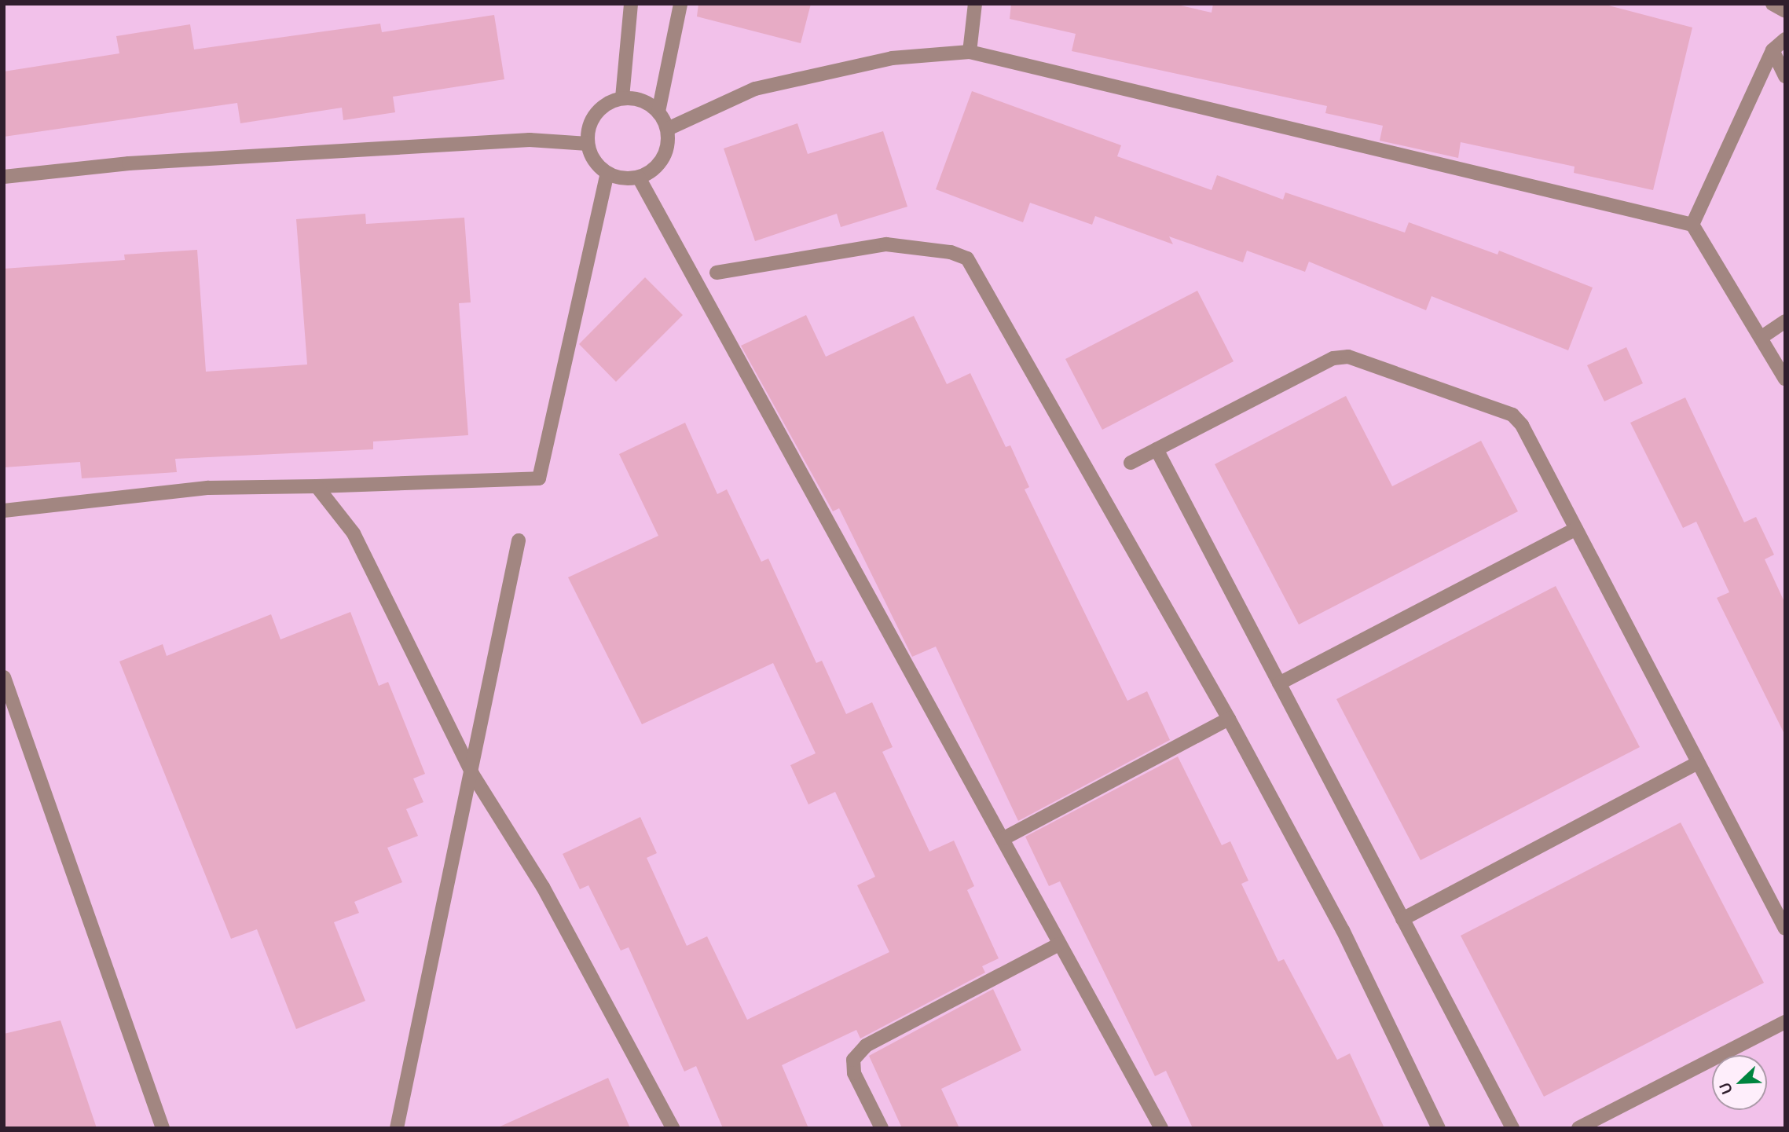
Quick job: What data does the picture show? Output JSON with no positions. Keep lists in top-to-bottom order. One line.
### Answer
{"north":"bottom left"}
